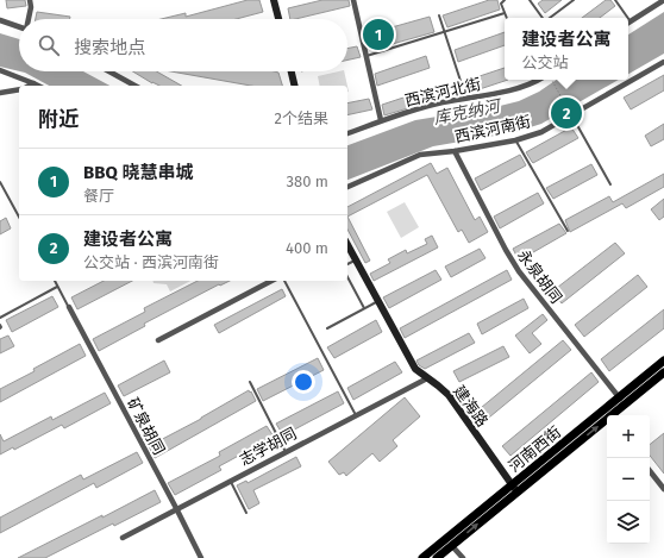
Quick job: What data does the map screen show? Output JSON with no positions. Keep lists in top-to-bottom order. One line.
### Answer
{"streets":{"main road":["河南西街"],"street":["西滨河北街","西滨河南街","永泉胡同","建海路","矿泉胡同","志学胡同"]},"crossings":[["西滨河南街","永泉胡同"],["永泉胡同","河南西街"],["建海路","志学胡同"],["建海路","河南西街"],["矿泉胡同","志学胡同"]],"water":["库克纳河"],"page":{"pins":["1","2"],"popup":["建设者公寓","公交站"],"search":"搜索地点","heading":["附近","2个结果"],"list":[{"mark":"1","name":"BBQ 晓慧串城","note":"餐厅","value":"380 m"},{"mark":"2","name":"建设者公寓","note":"公交站 · 西滨河南街","value":"400 m"}],"map_buttons":["+","−"]}}
